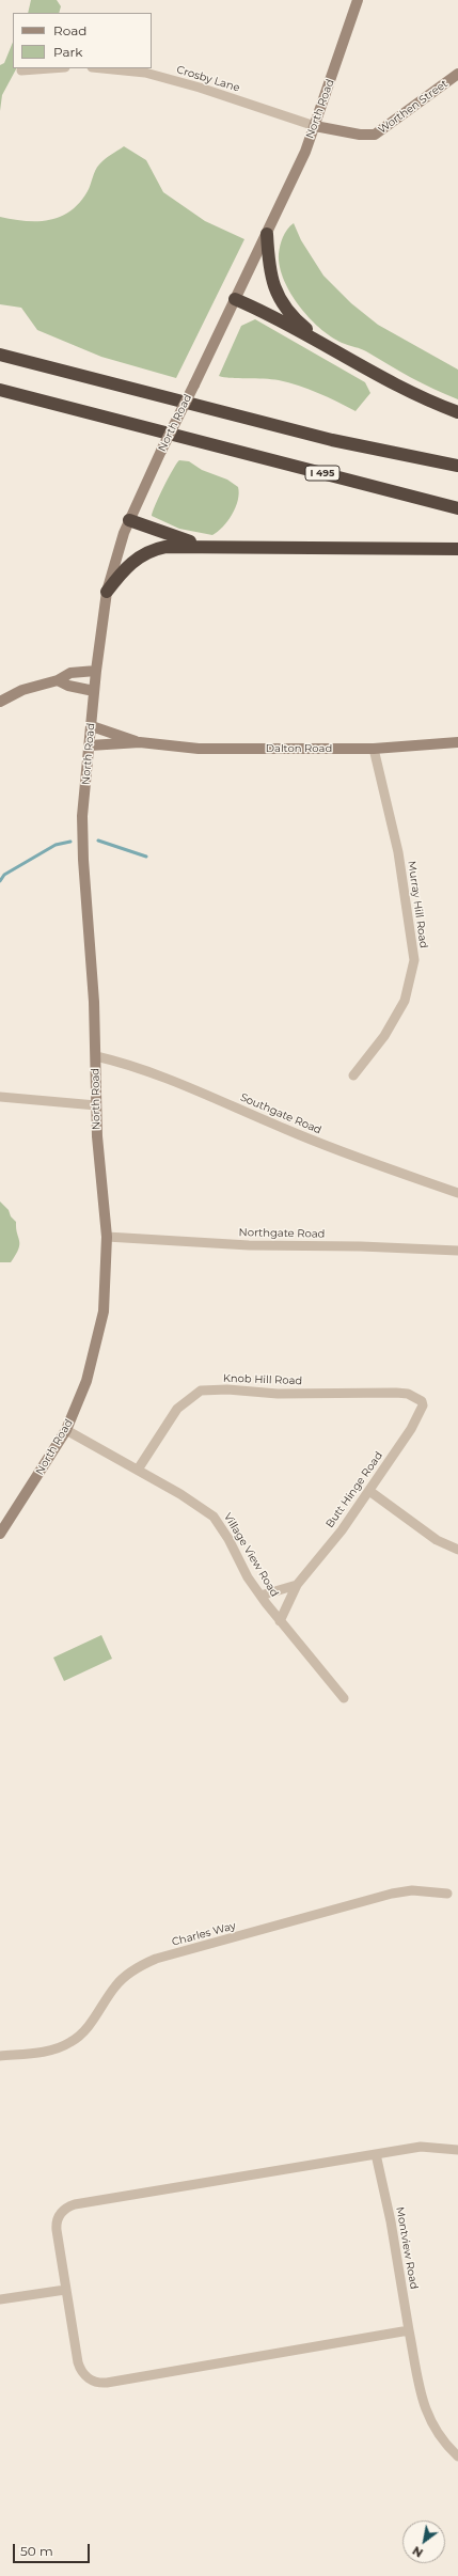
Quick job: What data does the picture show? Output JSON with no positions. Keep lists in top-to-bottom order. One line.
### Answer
{"streets":{"highway":["I 495"],"main road":["Worthen Street","North Road","Dalton Road"],"street":["Crosby Lane","Murray Hill Road","Southgate Road","Northgate Road","Knob Hill Road","Butt Hinge Road","Village View Road","Charles Way","Montview Road"]},"crossings":[["Crosby Lane","Worthen Street"],["Crosby Lane","North Road"],["Worthen Street","North Road"],["North Road","Dalton Road"],["North Road","Southgate Road"],["North Road","Northgate Road"],["North Road","Village View Road"],["Dalton Road","Murray Hill Road"],["Knob Hill Road","Butt Hinge Road"],["Knob Hill Road","Village View Road"],["Butt Hinge Road","Village View Road"]],"legend":["Road","Park"],"scale_bar":"50 m","north":"bottom left"}
